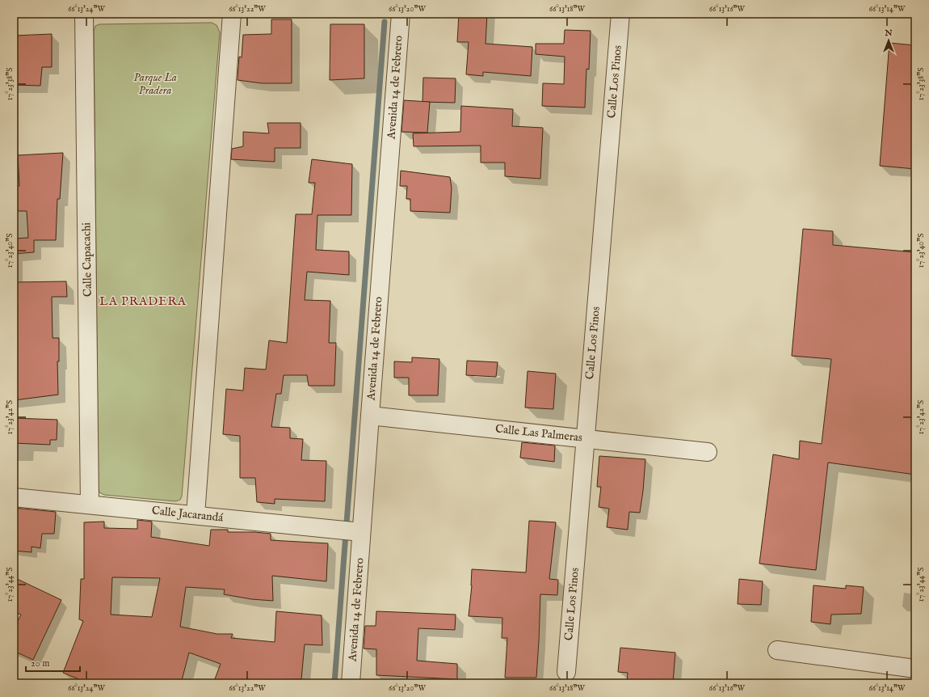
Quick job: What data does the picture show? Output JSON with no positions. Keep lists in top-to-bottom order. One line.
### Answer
{"streets":{"street":["Calle Los Pinos","Avenida 14 de Febrero","Calle Capacachi","Calle Las Palmeras","Calle Jacarandá"]},"crossings":[["Calle Los Pinos","Calle Las Palmeras"],["Avenida 14 de Febrero","Calle Las Palmeras"],["Avenida 14 de Febrero","Calle Jacarandá"],["Calle Capacachi","Calle Jacarandá"]],"districts":["LA PRADERA"],"parks":["Parque La Pradera"],"scale_bar":"20 m","north":"top","coordinates":["66°13'24\"W","66°13'22\"W","66°13'20\"W","66°13'18\"W","66°13'16\"W","66°13'14\"W","17°23'38\"S","17°23'40\"S","17°23'42\"S","17°23'44\"S"]}
